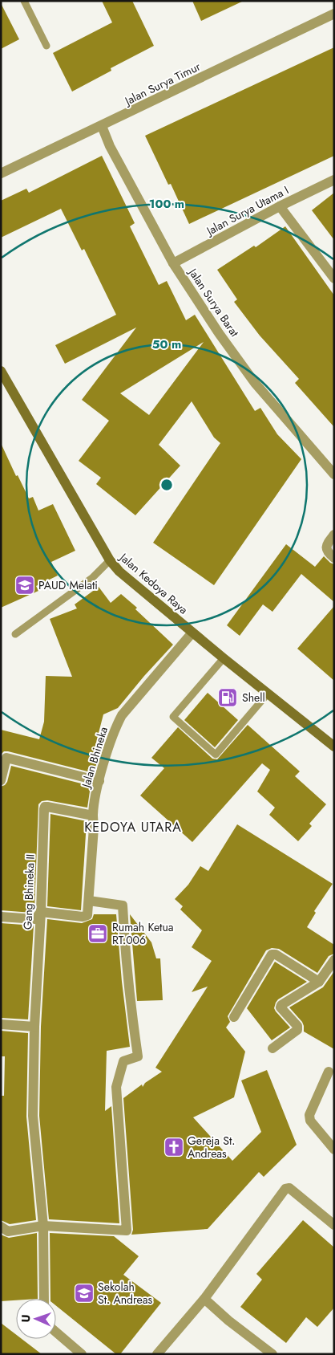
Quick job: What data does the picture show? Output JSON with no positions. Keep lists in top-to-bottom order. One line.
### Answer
{"streets":{"street":["Jalan Surya Timur","Jalan Surya Utama I","Jalan Surya Barat","Jalan Kedoya Raya","Jalan Bhineka","Gang Bhineka II"]},"crossings":[["Jalan Surya Timur","Jalan Surya Barat"],["Jalan Surya Utama I","Jalan Surya Barat"],["Jalan Kedoya Raya","Jalan Bhineka"],["Jalan Bhineka","Gang Bhineka II"]],"districts":["KEDOYA UTARA"],"places":{"school or university":["PAUD Melati","Sekolah St. Andreas"],"fuel station":["Shell"],"office":["Rumah Ketua RT.006"],"church":["Gereja St. Andreas"]},"north":"left","rings":["100 m","50 m"]}
